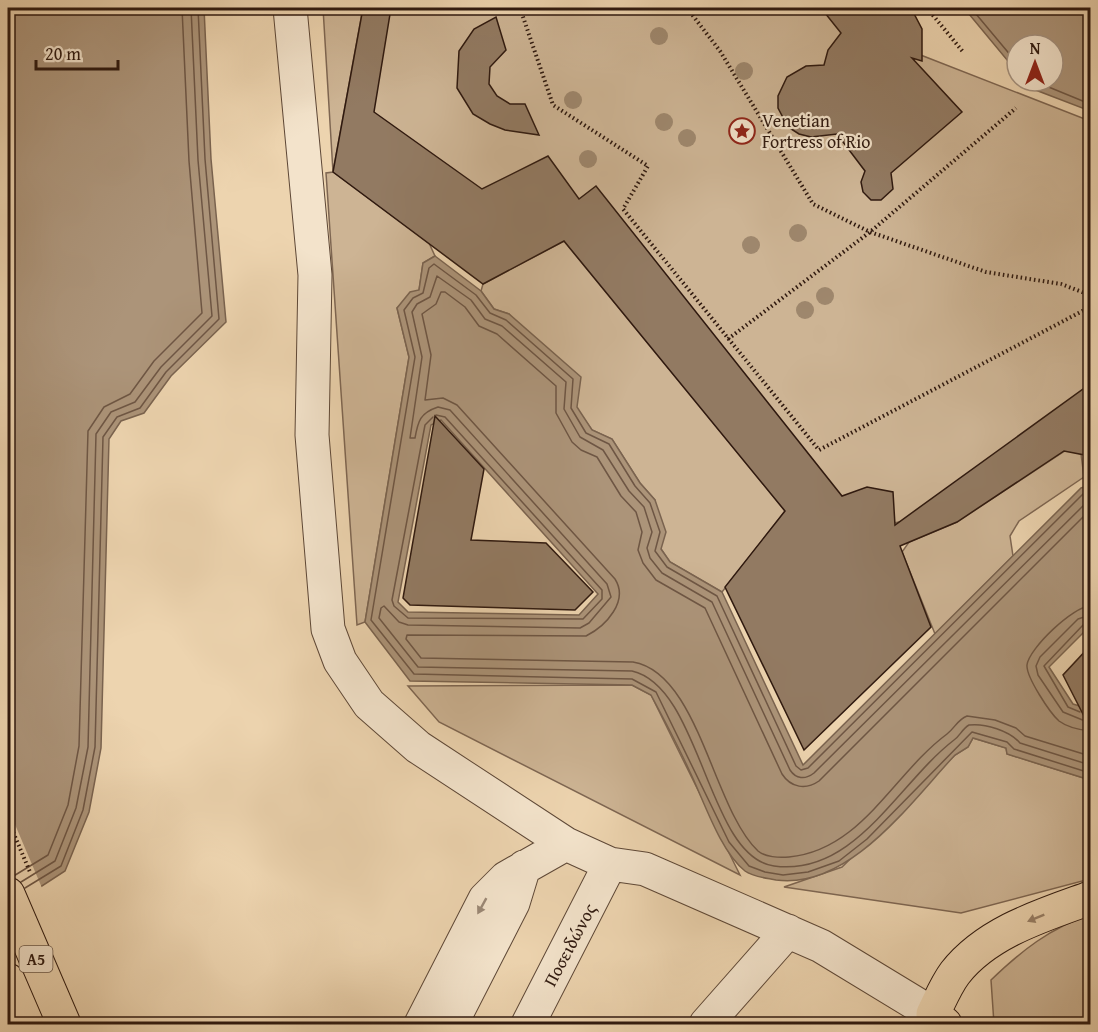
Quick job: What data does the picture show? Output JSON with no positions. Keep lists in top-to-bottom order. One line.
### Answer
{"streets":{"main road":["Α5"],"street":["Ποσειδώνος"]},"places":{"place":["Venetian Fortress of Rio"]},"scale_bar":"20 m","north":"top"}
